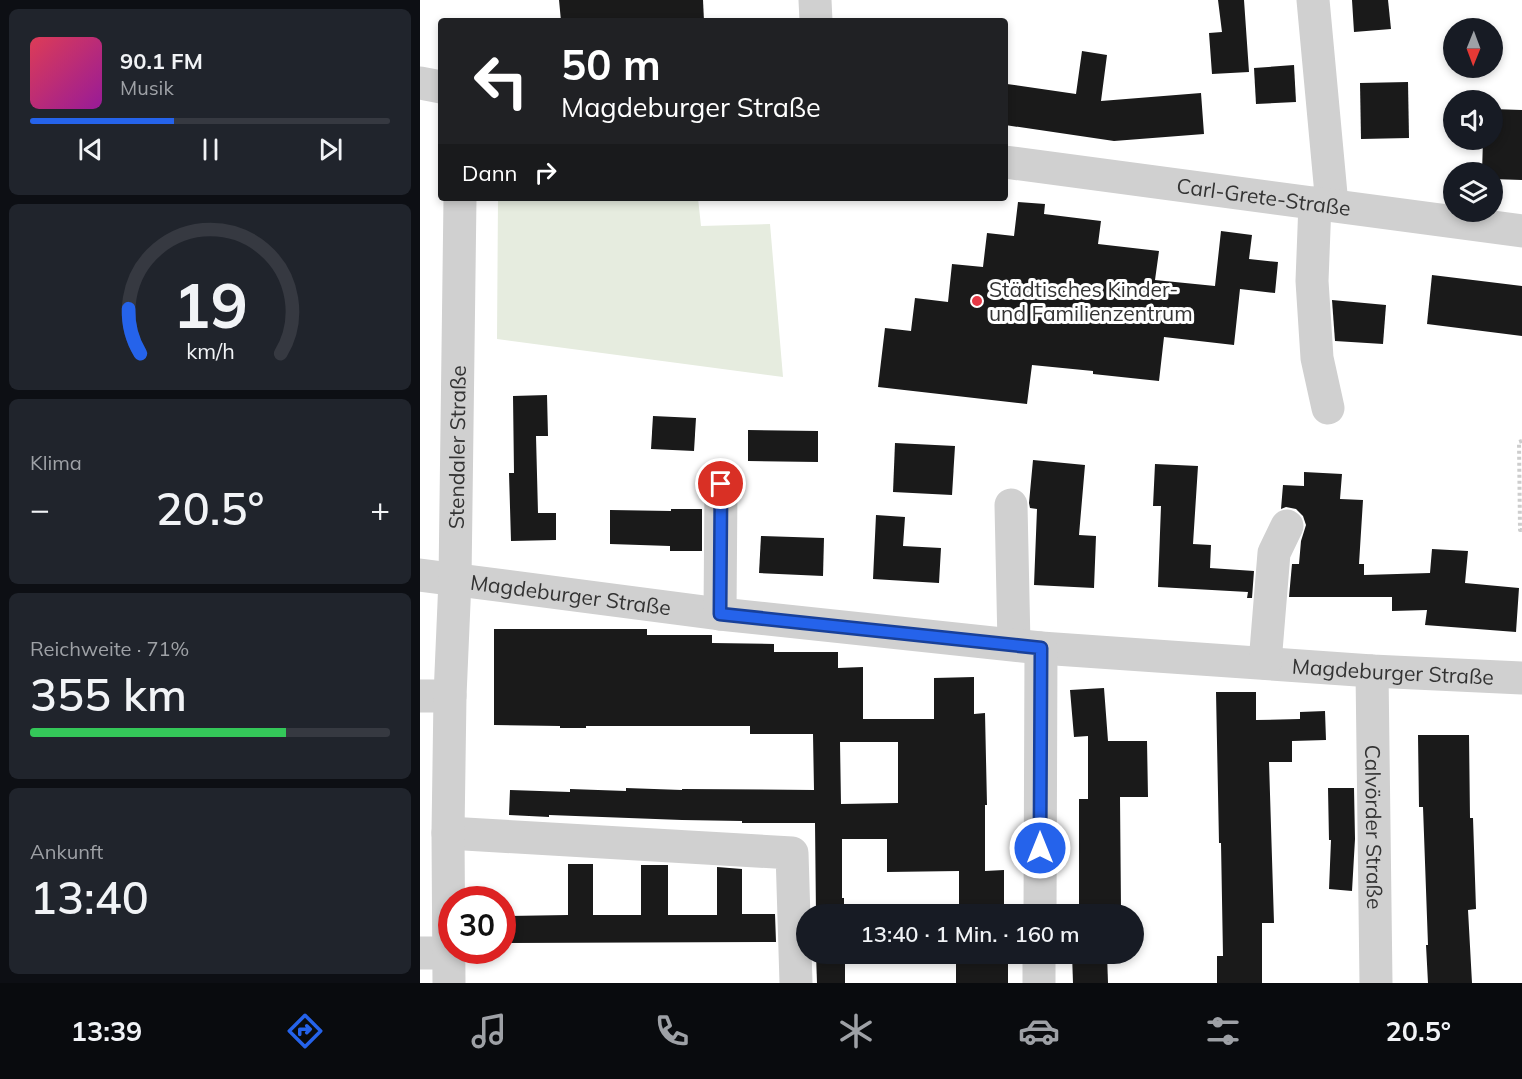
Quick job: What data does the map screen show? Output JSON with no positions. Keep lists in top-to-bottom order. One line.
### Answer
{"streets":{"street":["Carl-Grete-Straße","Stendaler Straße","Magdeburger Straße","Calvörder Straße"]},"crossings":[["Stendaler Straße","Magdeburger Straße"],["Magdeburger Straße","Calvörder Straße"]],"places":["Städtisches Kinder- und Familienzentrum"],"north":"bottom","page":{"turn":["50 m","Magdeburger Straße"],"song":["90.1 FM","Musik"],"then":"Dann","tile":["Klima",["Reichweite · 71%","355 km"],["Ankunft","13:40"]],"heat":["−","20.5°","+"],"limit":"30","trip":"13:40 · 1 Min. · 160 m","tabs":["13:39","20.5°"],"gauge":["19","km/h"]}}
